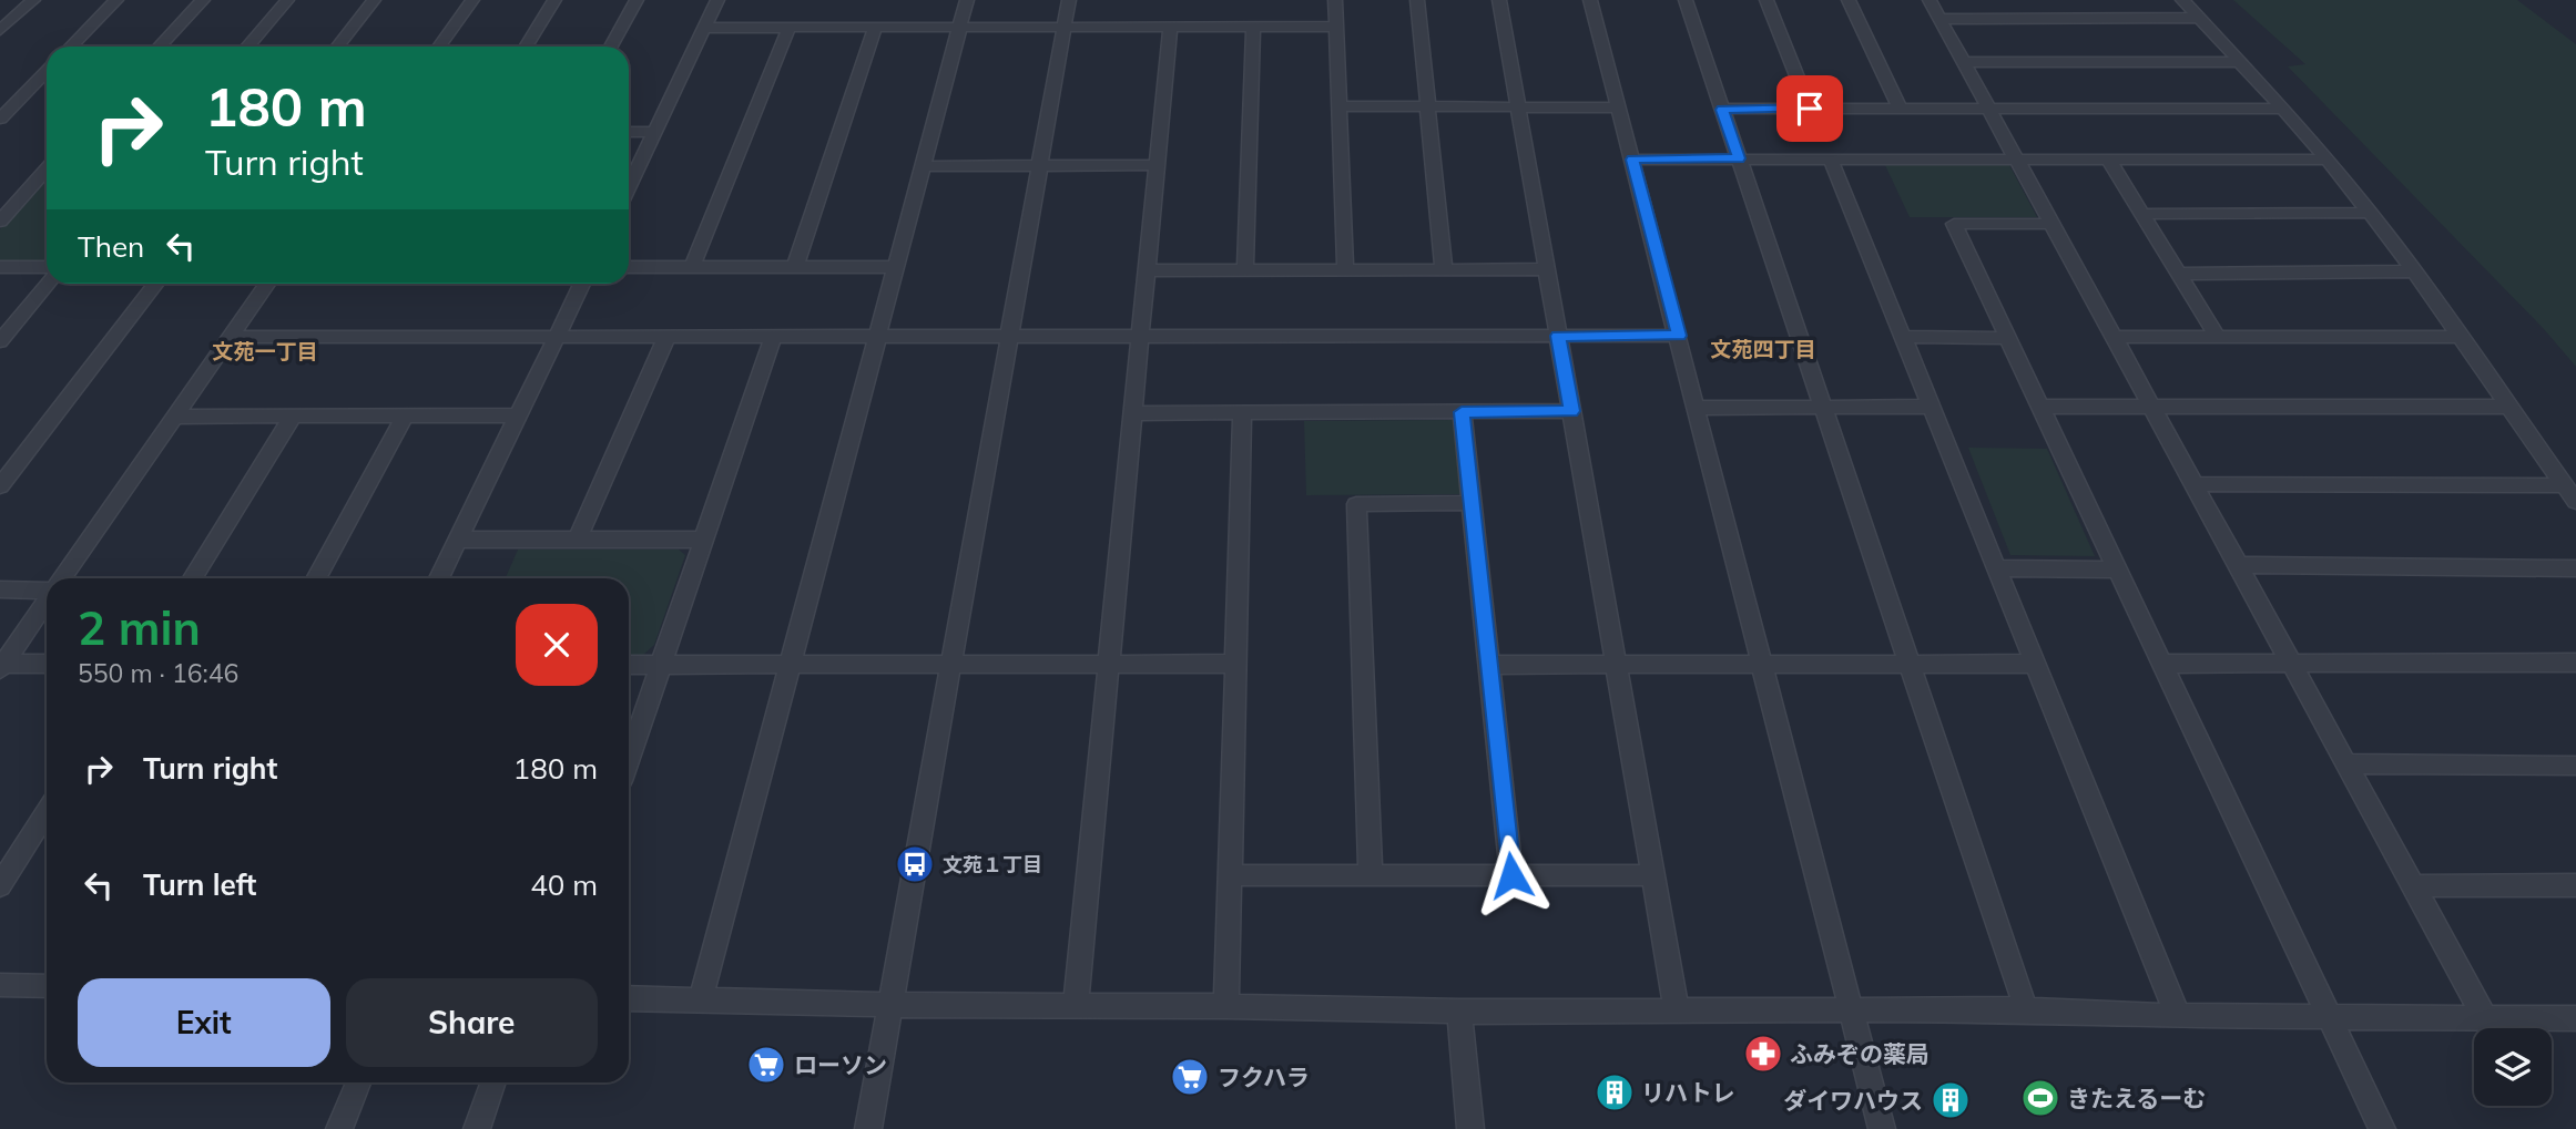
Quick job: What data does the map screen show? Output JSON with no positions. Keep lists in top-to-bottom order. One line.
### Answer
{"districts":["文苑四丁目","文苑一丁目"],"places":{"bus stop":["文苑１丁目"],"pharmacy":["ふみぞの薬局"],"supermarket":["ローソン","フクハラ"],"building":["リハトレ","ダイワハウス"],"sports":["きたえるーむ"]},"page":{"turn":["180 m","Turn right"],"then":"Then","heading":["2 min","550 m · 16:46"],"list":[{"name":"Turn right","value":"180 m"},{"name":"Turn left","value":"40 m"}],"buttons":["Exit","Share"]}}
